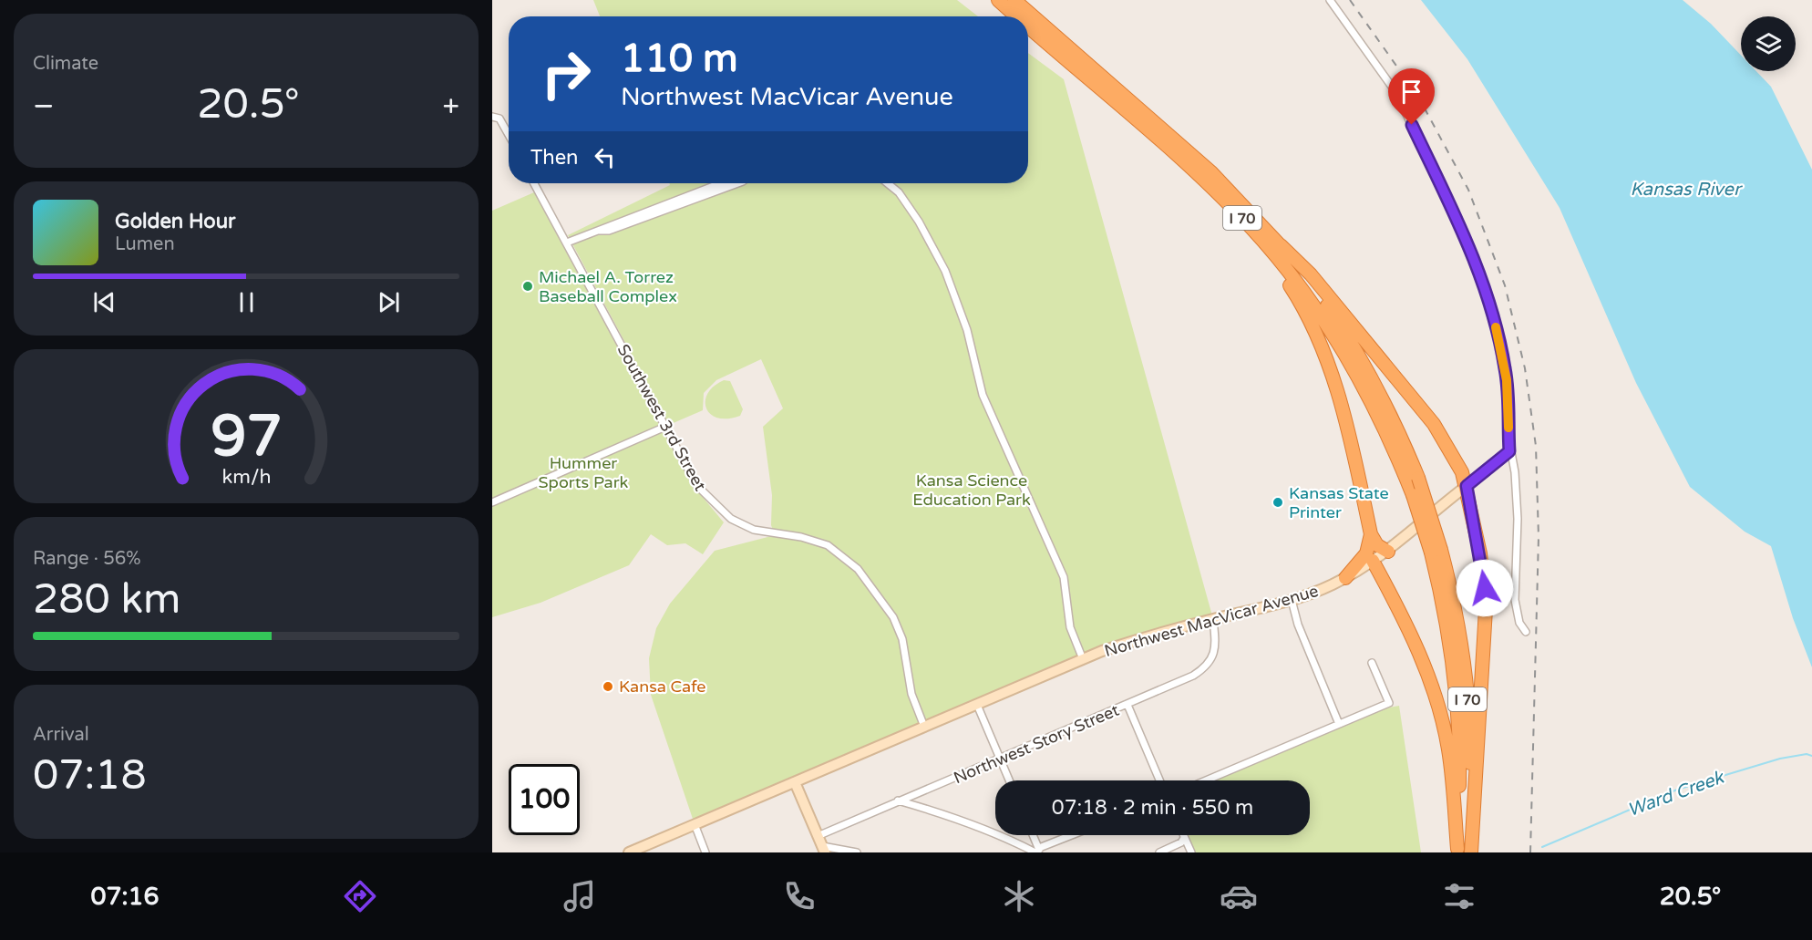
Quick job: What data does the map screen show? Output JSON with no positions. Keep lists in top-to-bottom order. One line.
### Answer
{"streets":{"highway":["I 70"],"main road":["Northwest MacVicar Avenue"],"street":["Southwest 3rd Street","Northwest Story Street"]},"crossings":[["Southwest 3rd Street","Northwest MacVicar Avenue"],["Northwest MacVicar Avenue","Northwest Story Street"]],"water":["Kansas River","Ward Creek"],"parks":["Hummer Sports Park","Kansa Science Education Park"],"places":["Michael A. Torrez Baseball Complex","Kansas State Printer","Kansa Cafe"],"page":{"tile":["Climate",["Range · 56%","280 km"],["Arrival","07:18"]],"turn":["110 m","Northwest MacVicar Avenue"],"heat":["−","20.5°","+"],"then":"Then","song":["Golden Hour","Lumen"],"limit":"100","trip":"07:18 · 2 min · 550 m","tabs":["07:16","20.5°"],"gauge":["97","km/h"]}}
